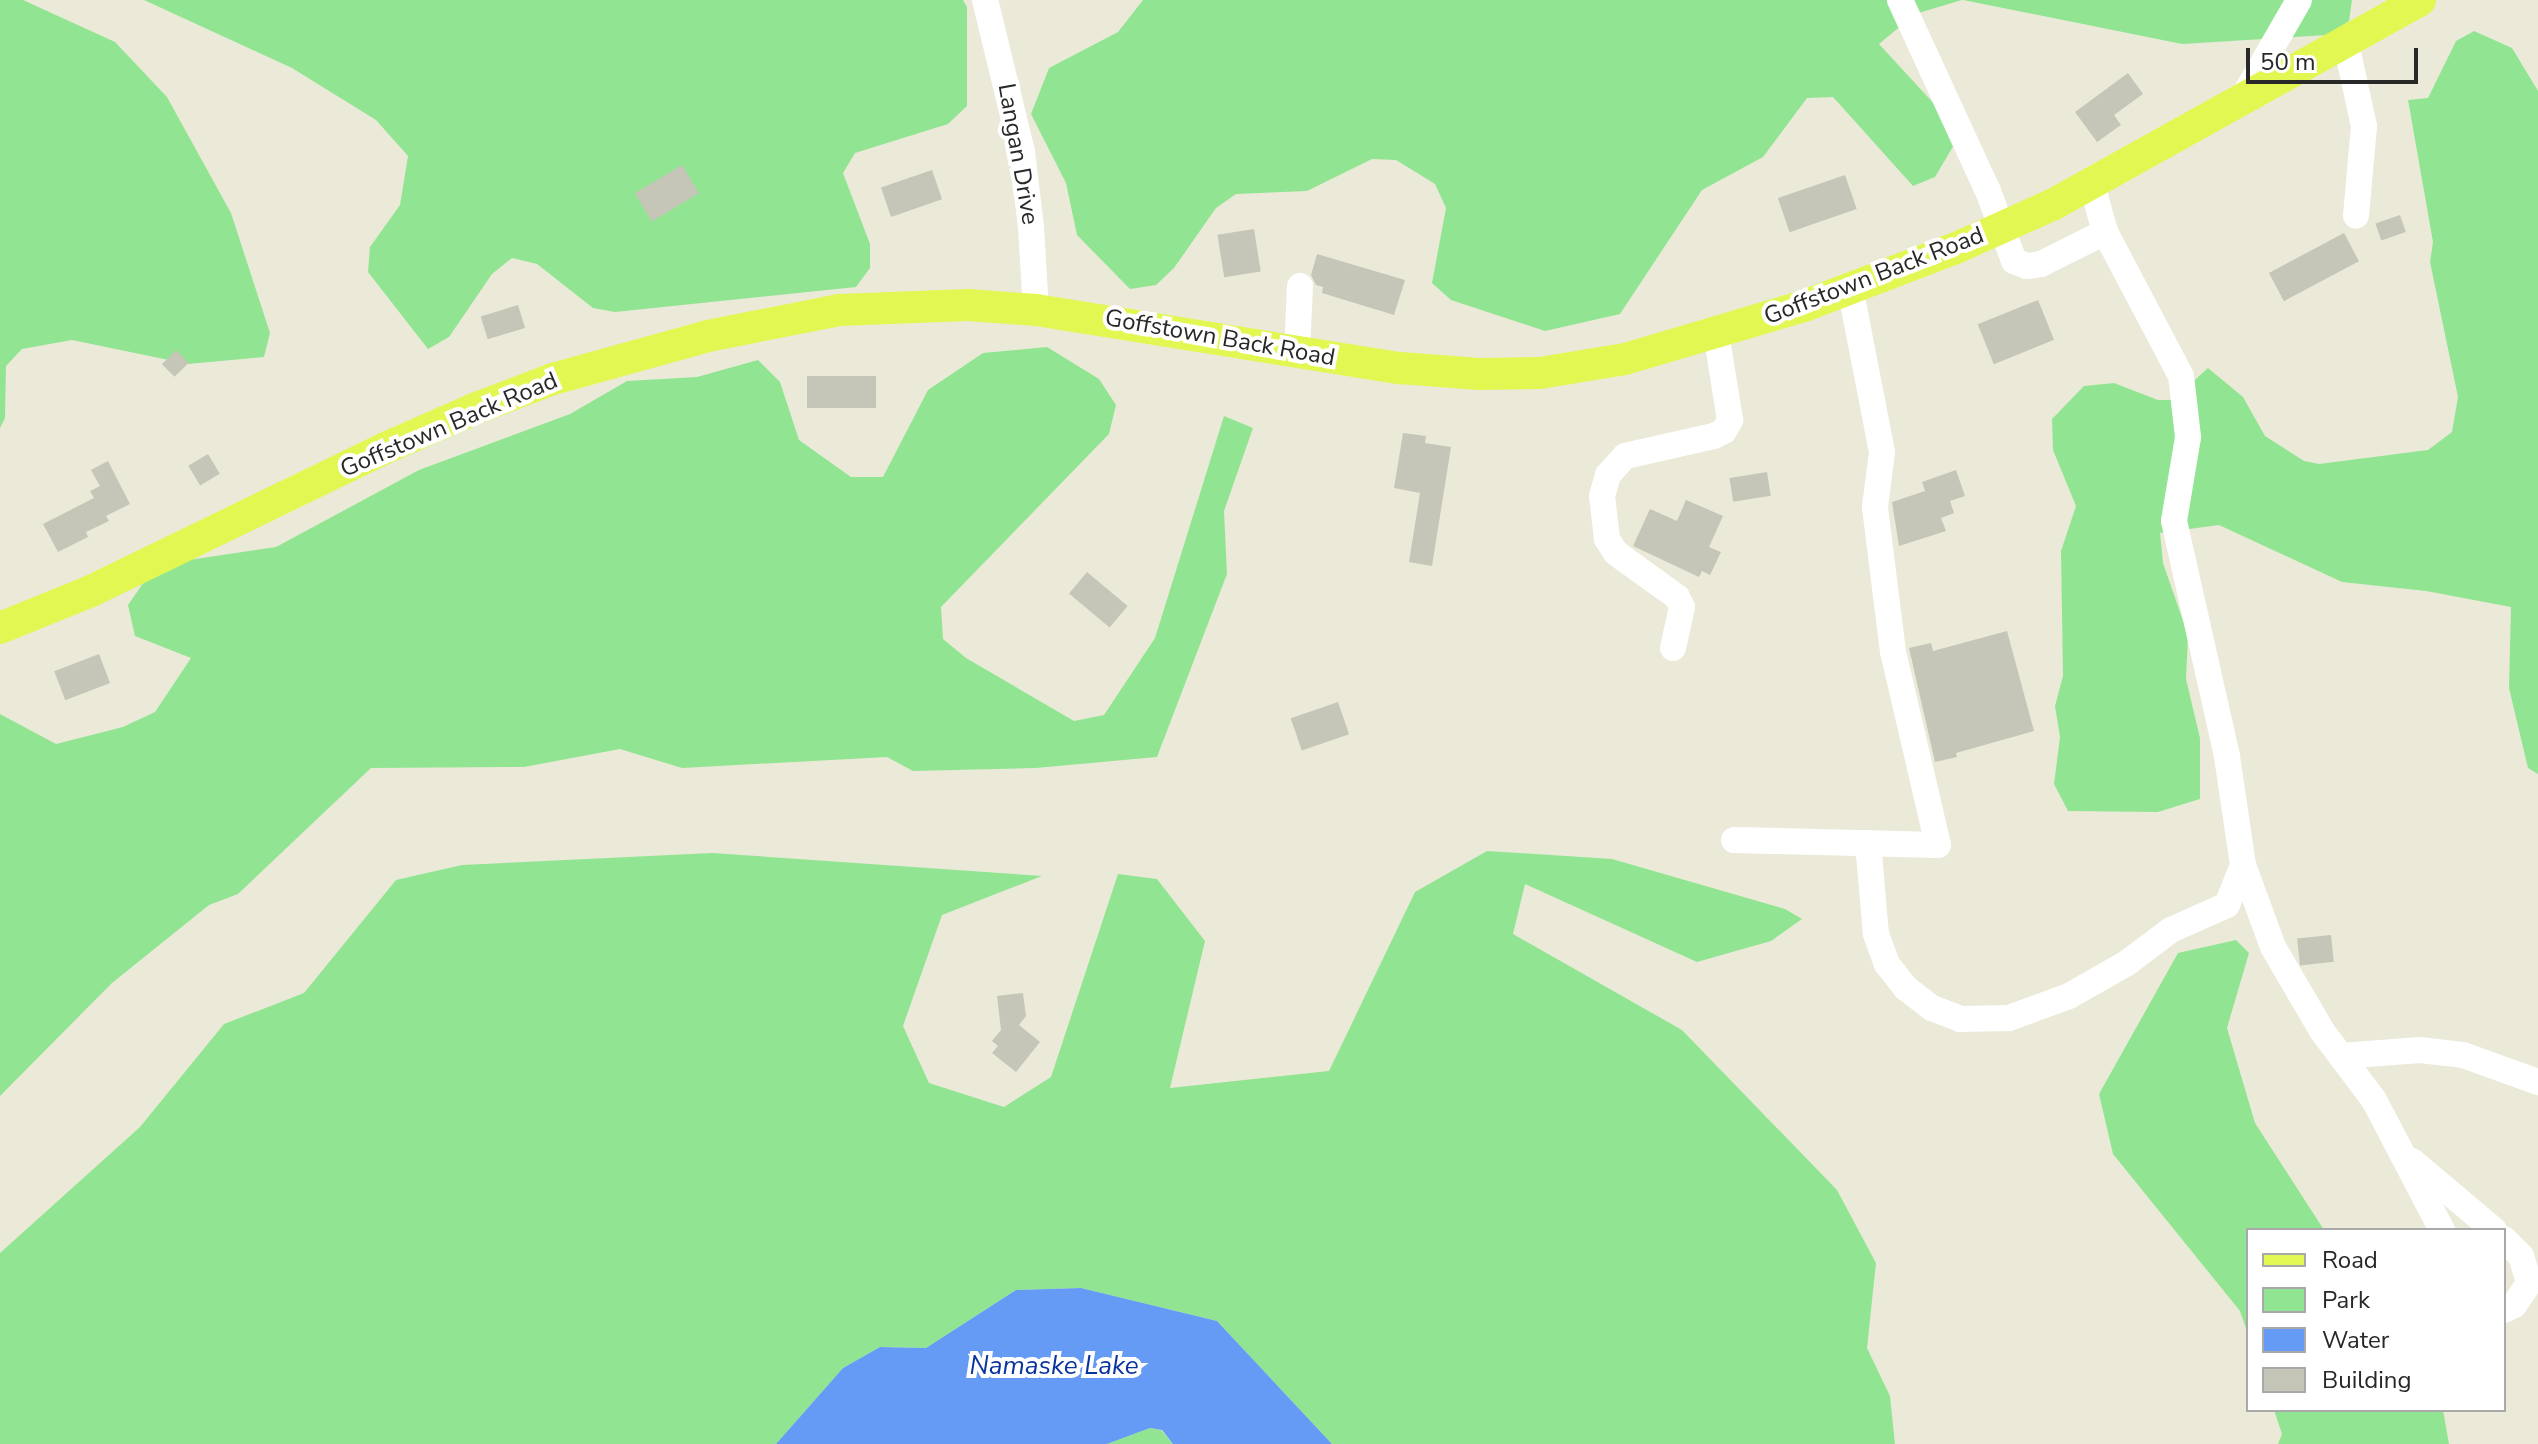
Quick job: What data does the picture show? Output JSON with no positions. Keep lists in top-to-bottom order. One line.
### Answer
{"streets":{"main road":["Goffstown Back Road"],"street":["Langan Drive"]},"crossings":[["Langan Drive","Goffstown Back Road"]],"water":["Namaske Lake"],"legend":["Road","Park","Water","Building"],"scale_bar":"50 m"}
